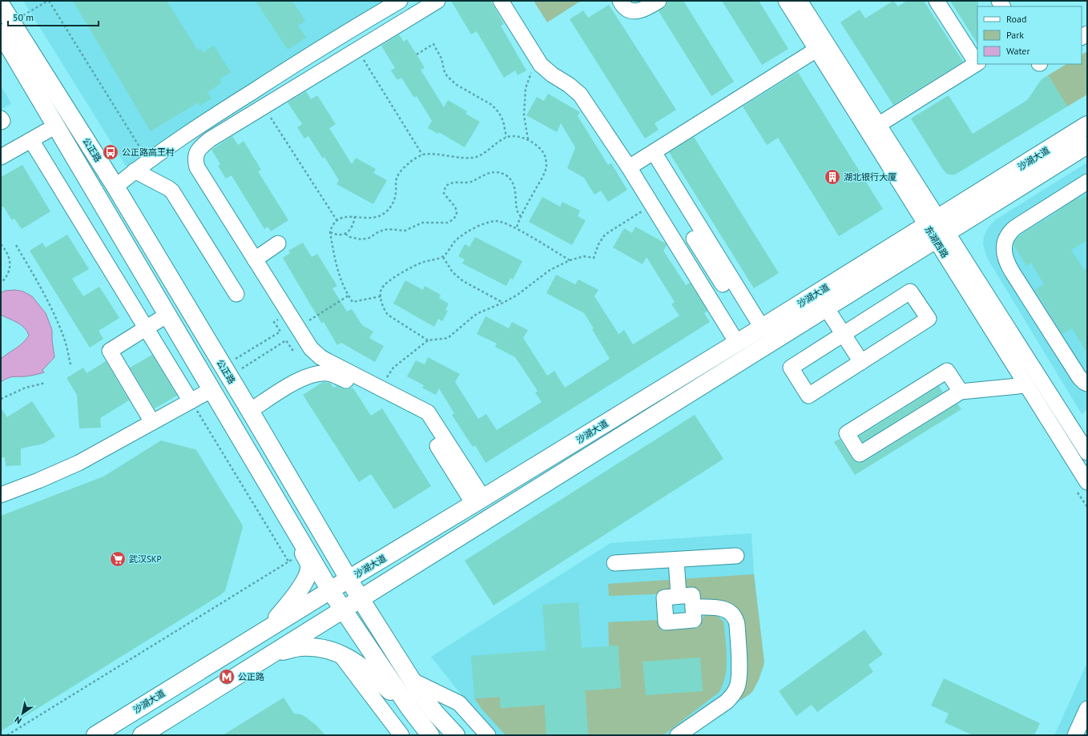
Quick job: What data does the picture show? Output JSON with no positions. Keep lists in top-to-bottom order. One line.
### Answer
{"streets":{"main road":["公正路","沙湖大道"],"street":["东湖西路"]},"crossings":[["公正路","沙湖大道"],["沙湖大道","东湖西路"]],"places":{"bus stop":["公正路高王村"],"building":["湖北银行大厦"],"supermarket":["武汉SKP"],"metro station":["公正路"]},"legend":["Road","Park","Water"],"scale_bar":"50 m","north":"bottom left"}
